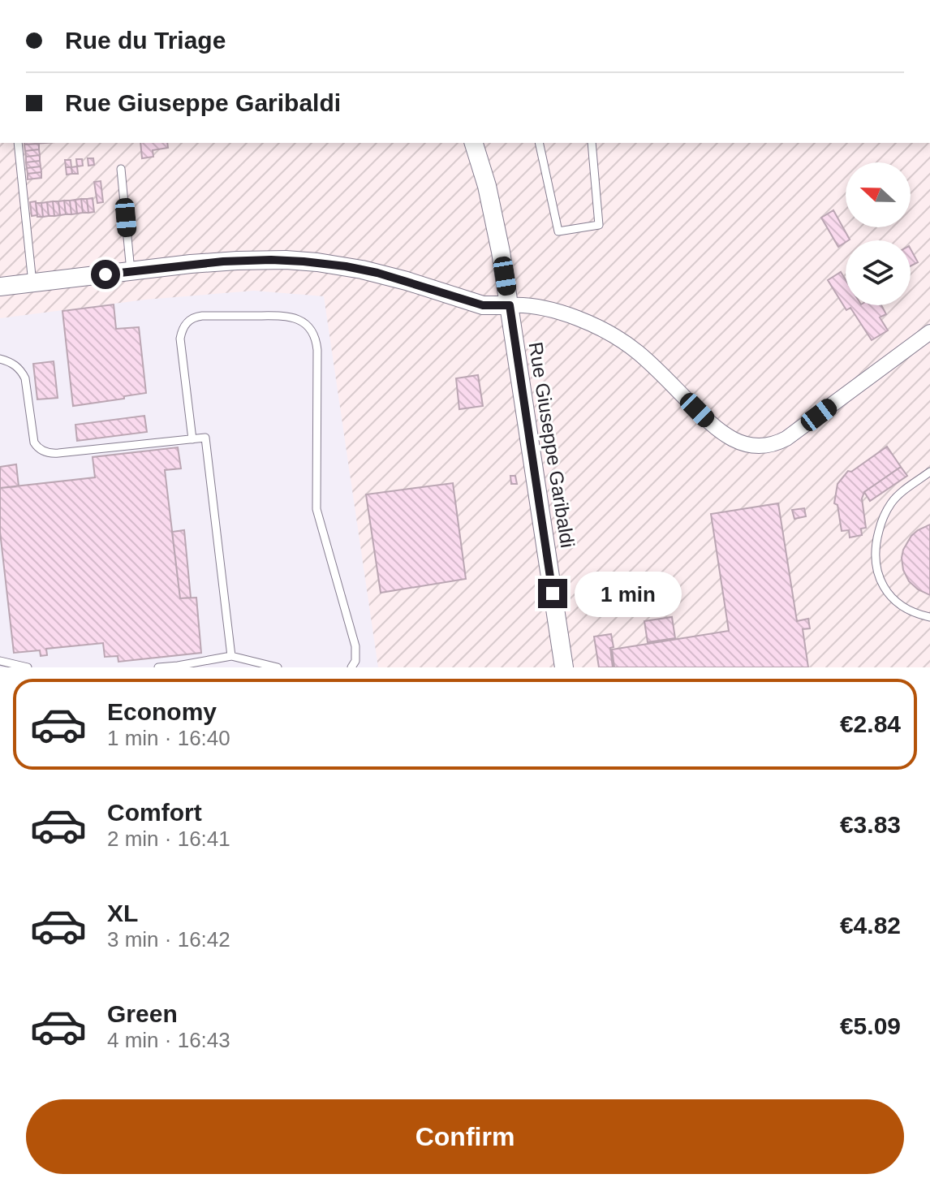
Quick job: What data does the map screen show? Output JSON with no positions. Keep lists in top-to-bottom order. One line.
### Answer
{"streets":{"street":["Rue Giuseppe Garibaldi"]},"north":"left","page":{"banner":["Rue du Triage","Rue Giuseppe Garibaldi"],"bubble":"1 min","list":[{"name":"Economy","note":"1 min · 16:40","value":"€2.84"},{"name":"Comfort","note":"2 min · 16:41","value":"€3.83"},{"name":"XL","note":"3 min · 16:42","value":"€4.82"},{"name":"Green","note":"4 min · 16:43","value":"€5.09"}],"buttons":"Confirm"}}
